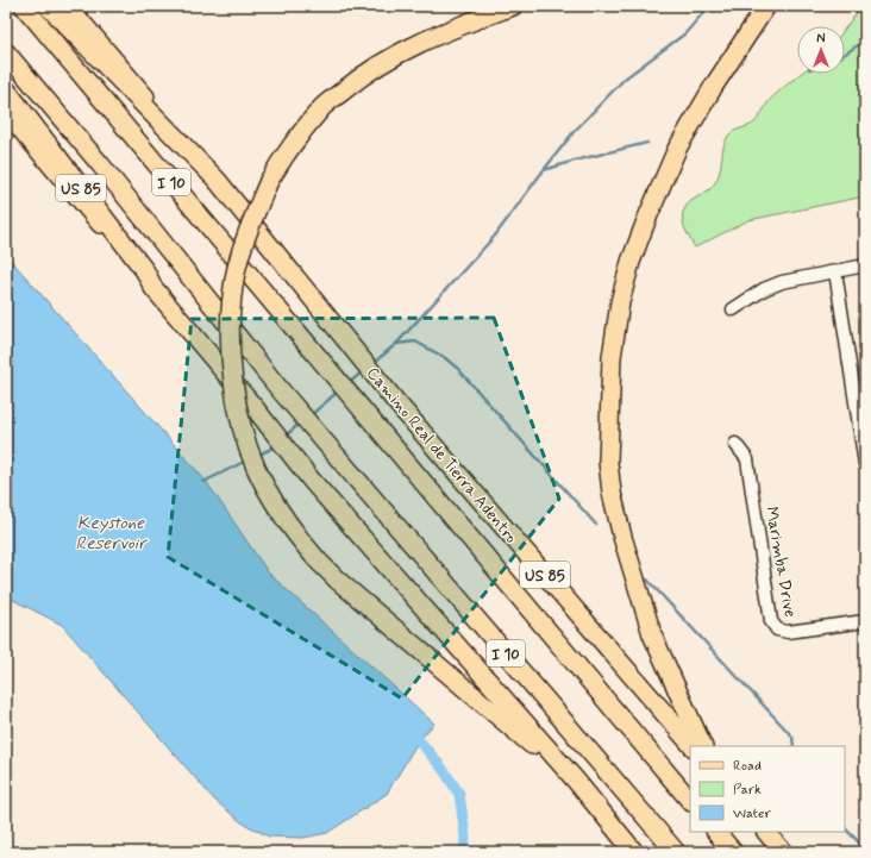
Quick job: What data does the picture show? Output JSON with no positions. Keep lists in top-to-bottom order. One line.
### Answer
{"streets":{"highway":["I 10","US 85","Camino Real de Tierra Adentro"],"street":["Marimba Drive"]},"water":["Keystone Reservoir"],"legend":["Road","Park","Water"],"north":"top"}
